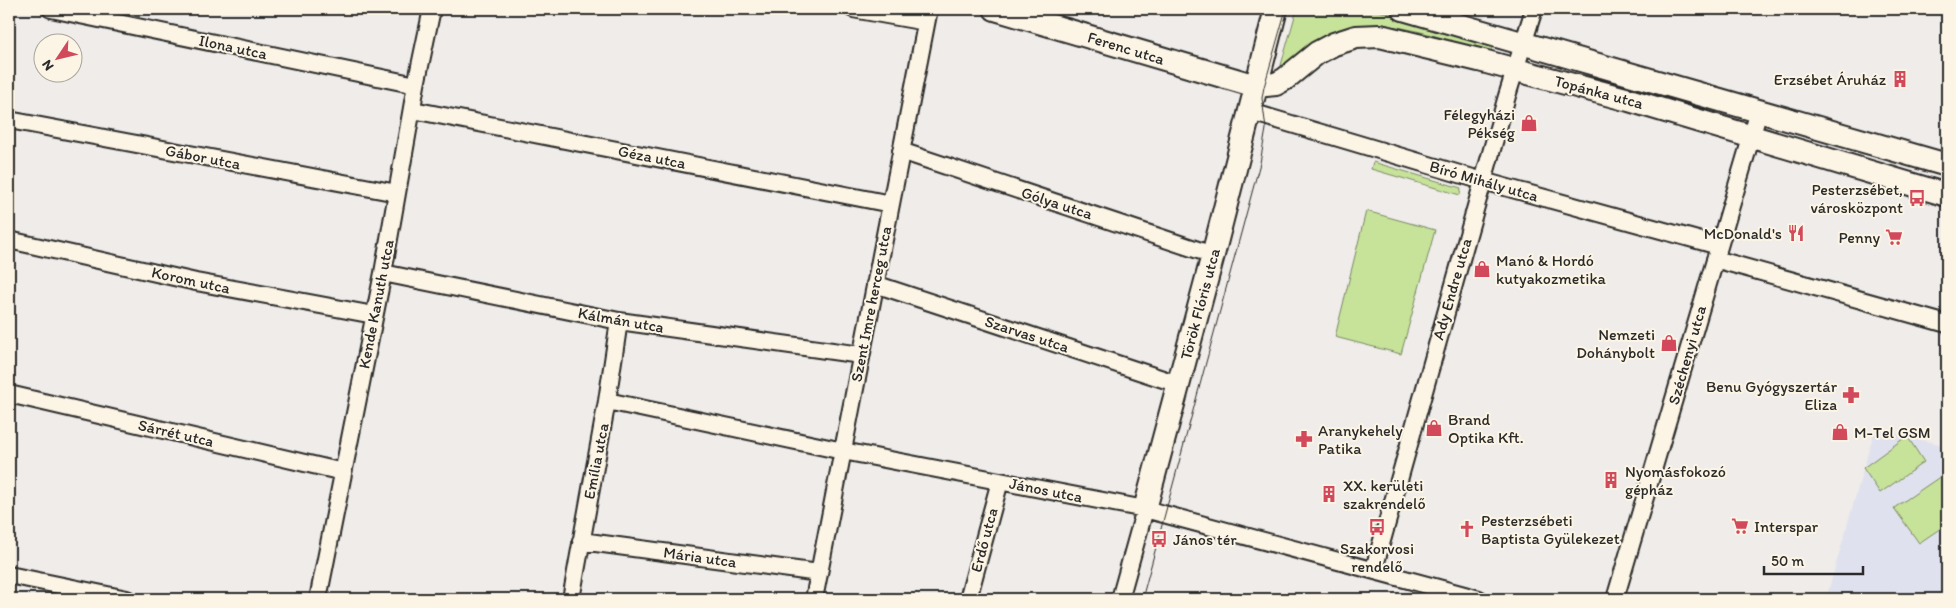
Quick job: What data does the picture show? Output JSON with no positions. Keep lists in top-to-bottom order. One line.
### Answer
{"streets":{"street":["Ilona utca","Ferenc utca","Topánka utca","Gábor utca","Géza utca","Bíró Mihály utca","Gólya utca","Korom utca","Ady Endre utca","Kende Kanuth utca","Szent Imre herceg utca","Török Flóris utca","Kálmán utca","Szarvas utca","Széchenyi utca","Sárrét utca","Emília utca","János utca","Erdő utca","Mária utca"]},"crossings":[["Ilona utca","Kende Kanuth utca"],["Ferenc utca","Topánka utca"],["Ferenc utca","Török Flóris utca"],["Topánka utca","Ady Endre utca"],["Topánka utca","Török Flóris utca"],["Topánka utca","Széchenyi utca"],["Gábor utca","Kende Kanuth utca"],["Géza utca","Kende Kanuth utca"],["Géza utca","Szent Imre herceg utca"],["Bíró Mihály utca","Ady Endre utca"],["Bíró Mihály utca","Török Flóris utca"],["Bíró Mihály utca","Széchenyi utca"],["Gólya utca","Szent Imre herceg utca"],["Gólya utca","Török Flóris utca"],["Korom utca","Kende Kanuth utca"],["Ady Endre utca","János utca"],["Kende Kanuth utca","Kálmán utca"],["Kende Kanuth utca","Sárrét utca"],["Szent Imre herceg utca","Kálmán utca"],["Szent Imre herceg utca","Szarvas utca"],["Szent Imre herceg utca","János utca"],["Szent Imre herceg utca","Mária utca"],["Török Flóris utca","Szarvas utca"],["Török Flóris utca","János utca"],["Kálmán utca","Emília utca"],["Emília utca","János utca"],["Emília utca","Mária utca"],["János utca","Erdő utca"]],"places":{"building":["Erzsébet Áruház","Nyomásfokozó gépház","XX. kerületi szakrendelő"],"shop":["Félegyházi Pékség","Manó & Hordó kutyakozmetika","Nemzeti Dohánybolt","Brand Optika Kft.","M-Tel GSM"],"bus stop":["Pesterzsébet, városközpont","Szakorvosi rendelő","János tér"],"restaurant":["McDonald's"],"supermarket":["Penny","Interspar"],"pharmacy":["Benu Gyógyszertár Eliza","Aranykehely Patika"],"church":["Pesterzsébeti Baptista Gyülekezet"]},"scale_bar":"50 m","north":"bottom left"}
